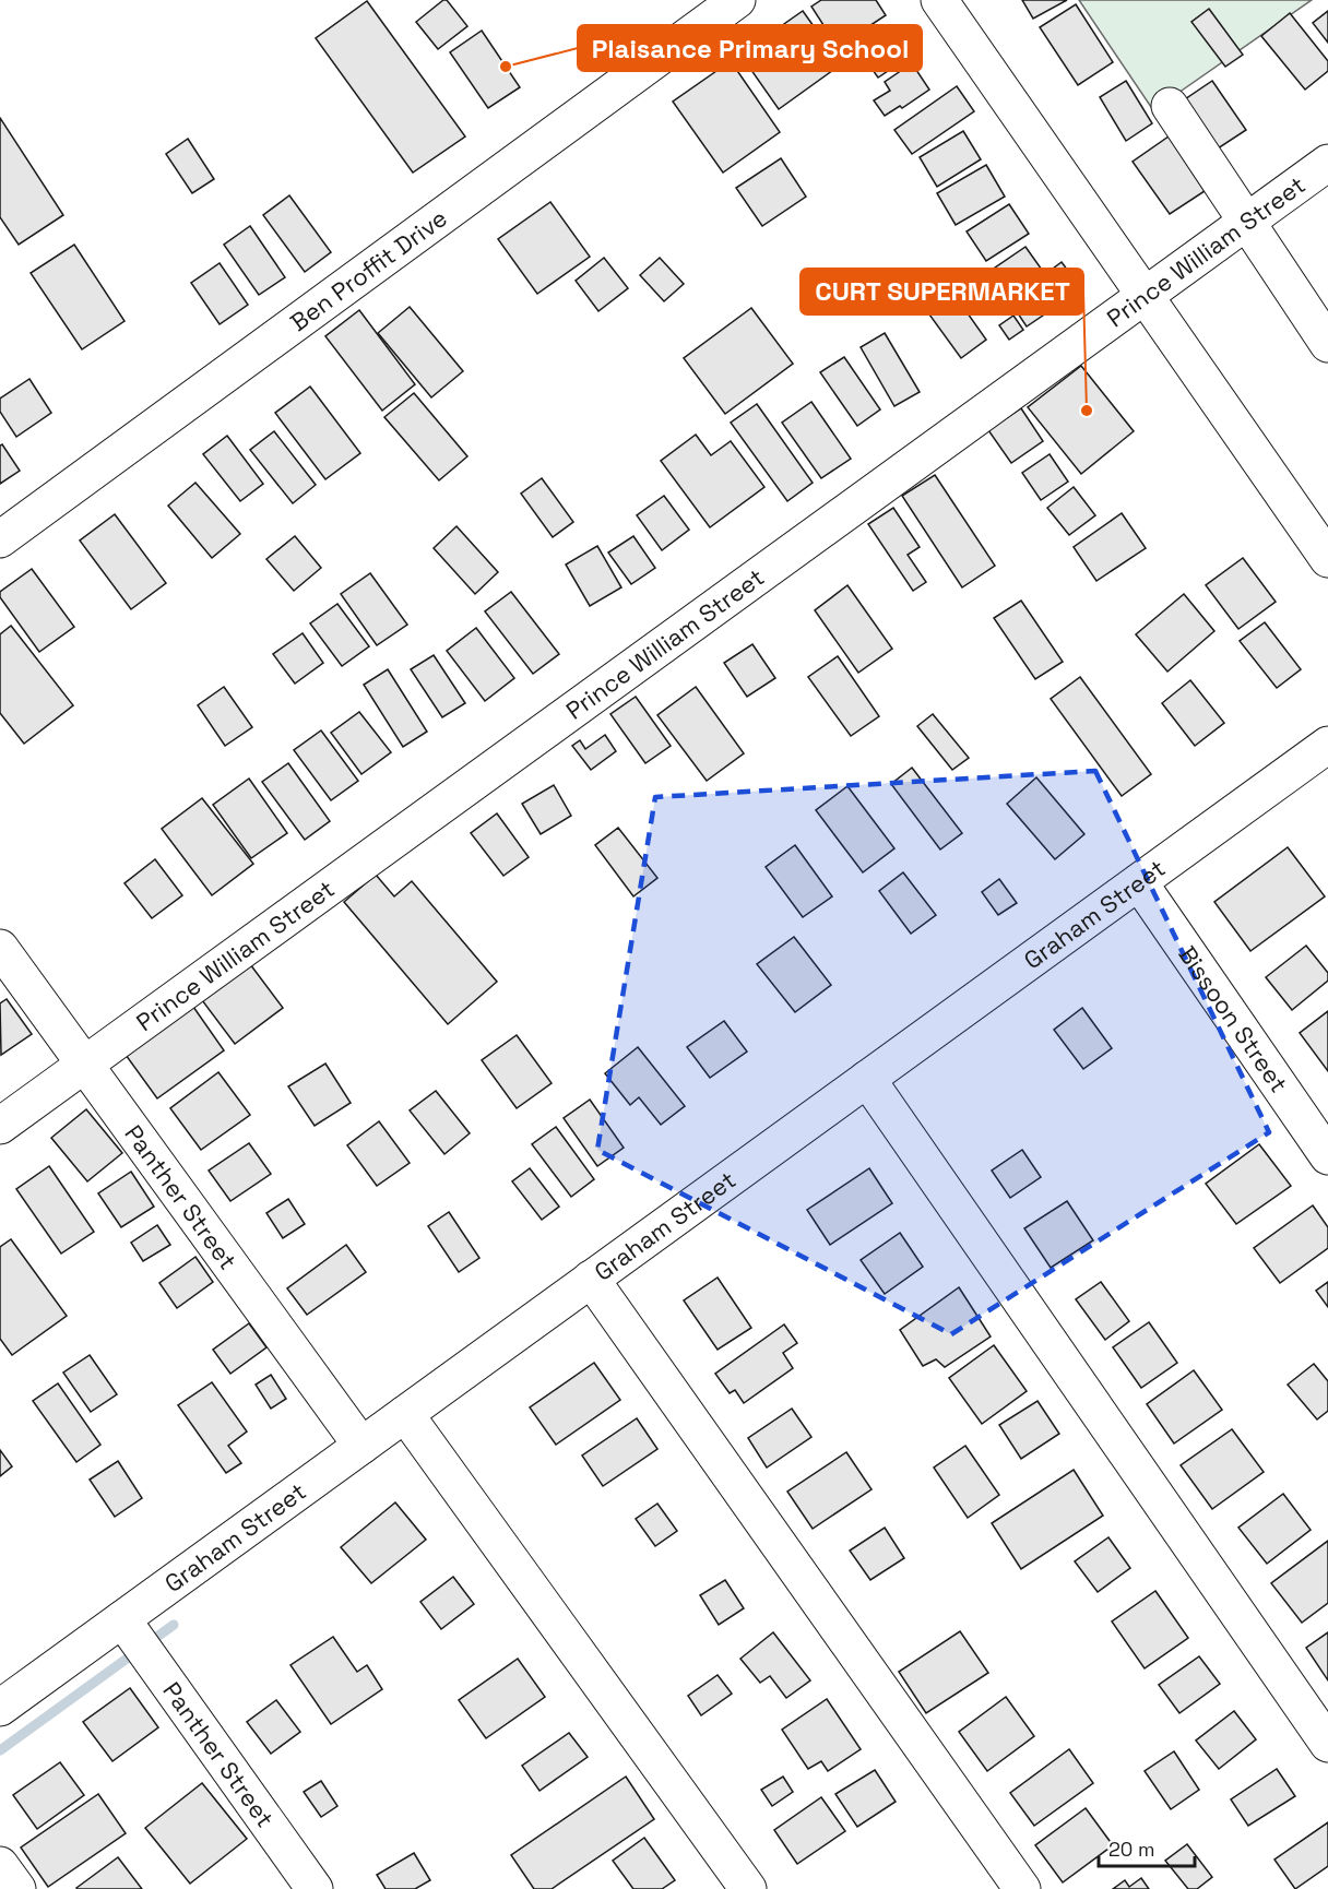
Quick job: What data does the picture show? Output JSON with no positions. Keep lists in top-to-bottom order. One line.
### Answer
{"streets":{"street":["Prince William Street","Ben Proffit Drive","Graham Street","Bissoon Street","Panther Street"]},"crossings":[["Prince William Street","Panther Street"],["Graham Street","Bissoon Street"],["Graham Street","Panther Street"]],"places":["Plaisance Primary School","CURT SUPERMARKET"],"scale_bar":"20 m"}
